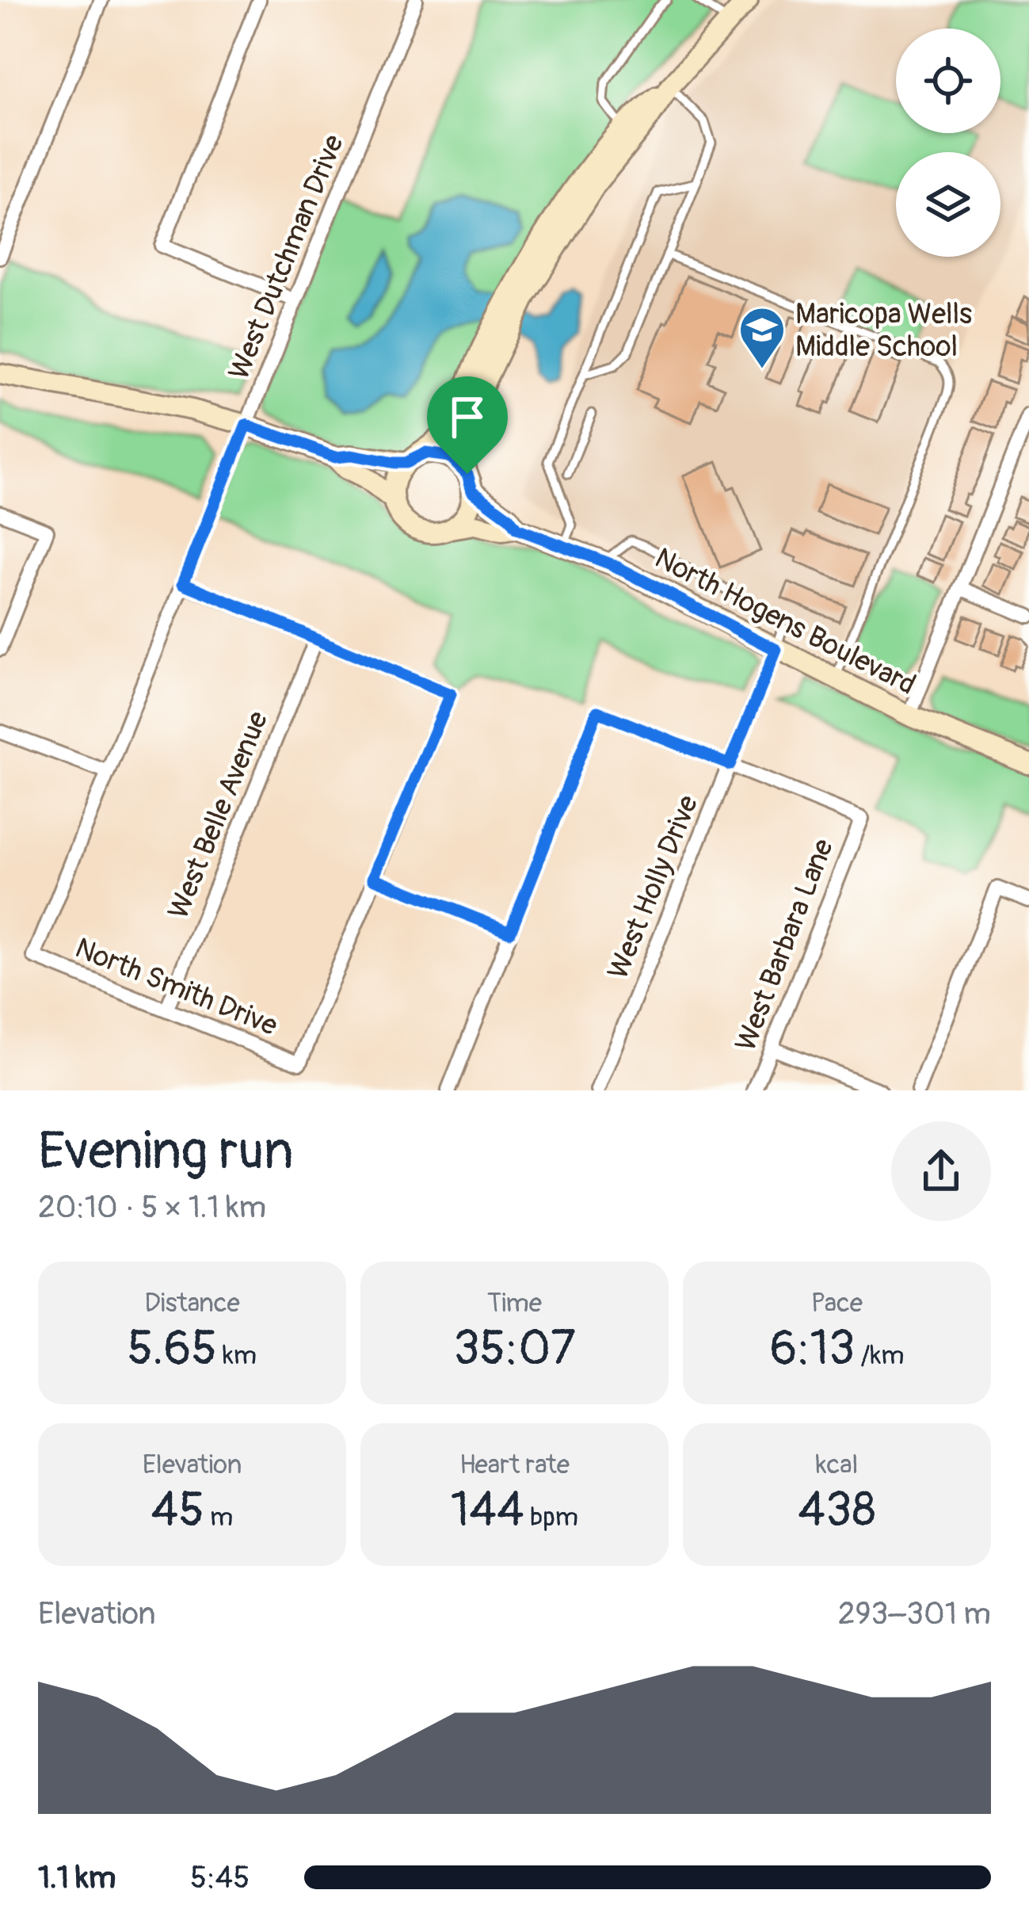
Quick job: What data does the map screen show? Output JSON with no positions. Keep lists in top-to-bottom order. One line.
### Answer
{"streets":{"street":["West Dutchman Drive","North Hogens Boulevard","West Belle Avenue","West Holly Drive","West Barbara Lane","North Smith Drive"]},"crossings":[["West Dutchman Drive","North Smith Drive"],["North Hogens Boulevard","West Holly Drive"],["West Belle Avenue","North Smith Drive"],["West Holly Drive","West Barbara Lane"]],"places":{"school or university":["Maricopa Wells Middle School"]},"page":{"heading":["Evening run","20:10 · 5 × 1.1 km"],"stats":[["Distance","5.65 km"],["Time","35:07"],["Pace","6:13 /km"],["Elevation","45 m"],["Heart rate","144 bpm"],["kcal","438"]],"chart":["Elevation","293–301 m"],"list":[{"name":"1.1 km","note":"5:45"}]}}
